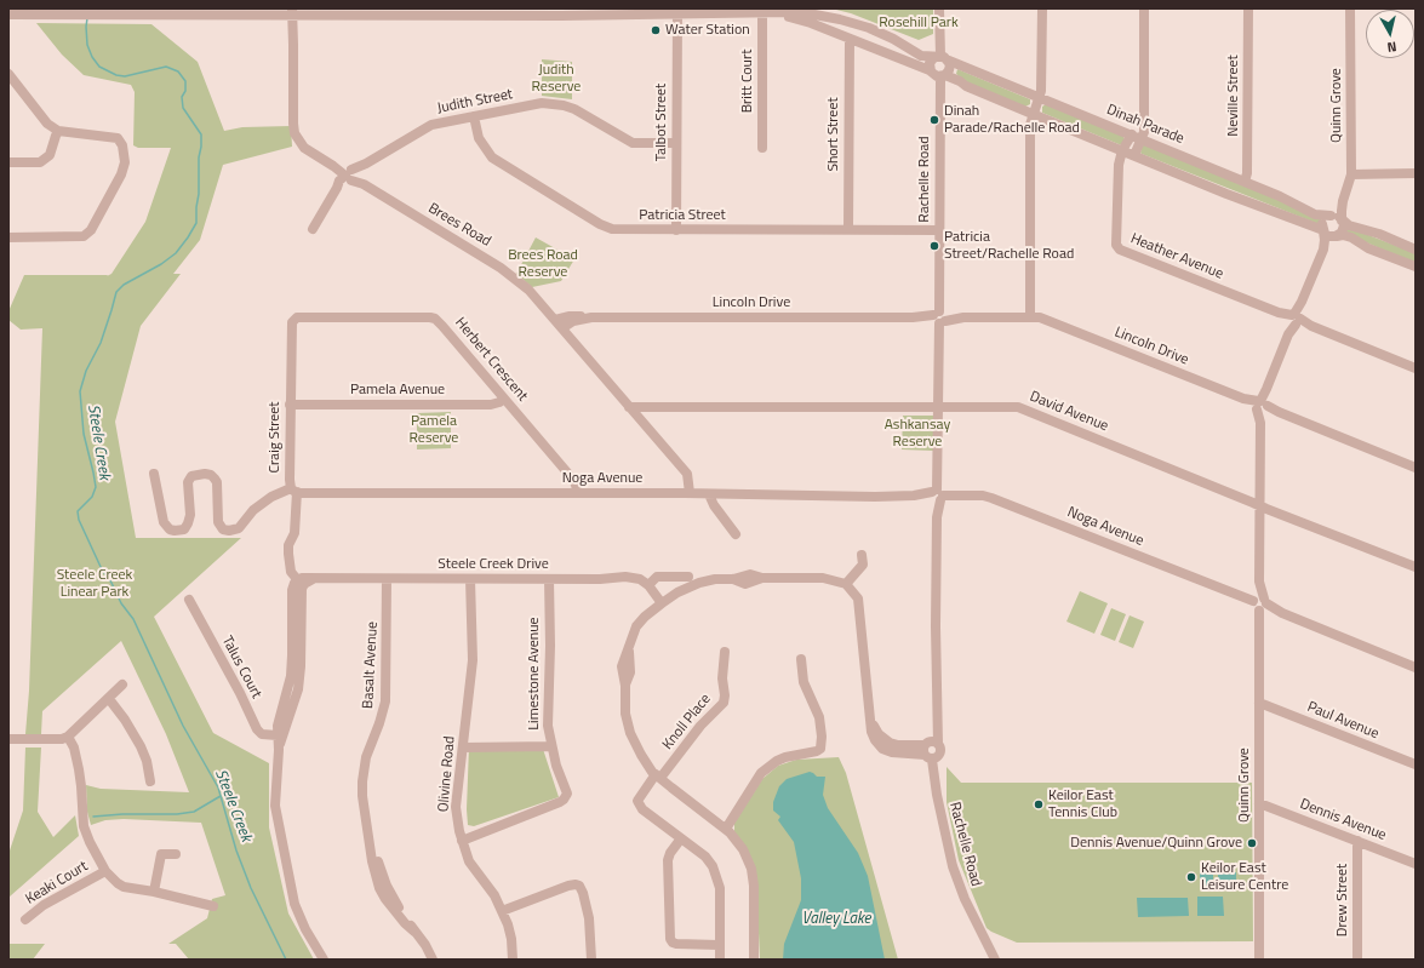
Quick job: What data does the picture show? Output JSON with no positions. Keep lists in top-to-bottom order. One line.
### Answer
{"streets":{"street":["Britt Court","Neville Street","Judith Street","Quinn Grove","Talbot Street","Dinah Parade","Short Street","Rachelle Road","Patricia Street","Brees Road","Heather Avenue","Lincoln Drive","Herbert Crescent","Pamela Avenue","David Avenue","Craig Street","Noga Avenue","Steele Creek Drive","Basalt Avenue","Talus Court","Limestone Avenue","Paul Avenue","Knoll Place","Olivine Road","Dennis Avenue","Keaki Court","Drew Street"]},"crossings":[["Neville Street","Dinah Parade"],["Judith Street","Talbot Street"],["Judith Street","Patricia Street"],["Judith Street","Brees Road"],["Quinn Grove","Dinah Parade"],["Quinn Grove","Heather Avenue"],["Quinn Grove","Lincoln Drive"],["Quinn Grove","David Avenue"],["Quinn Grove","Noga Avenue"],["Quinn Grove","Paul Avenue"],["Quinn Grove","Dennis Avenue"],["Talbot Street","Patricia Street"],["Dinah Parade","Rachelle Road"],["Dinah Parade","Heather Avenue"],["Short Street","Patricia Street"],["Rachelle Road","Patricia Street"],["Rachelle Road","Lincoln Drive"],["Rachelle Road","David Avenue"],["Rachelle Road","Noga Avenue"],["Brees Road","Lincoln Drive"],["Herbert Crescent","Pamela Avenue"],["Herbert Crescent","Craig Street"],["Herbert Crescent","Noga Avenue"],["Pamela Avenue","Craig Street"],["Craig Street","Noga Avenue"],["Steele Creek Drive","Basalt Avenue"],["Steele Creek Drive","Limestone Avenue"],["Steele Creek Drive","Olivine Road"],["Limestone Avenue","Olivine Road"],["Dennis Avenue","Drew Street"]],"water":["Steele Creek","Valley Lake"],"parks":["Rosehill Park","Judith Reserve","Brees Road Reserve","Pamela Reserve","Ashkansay Reserve","Steele Creek Linear Park"],"places":["Water Station","Dinah Parade/Rachelle Road","Patricia Street/Rachelle Road","Keilor East Tennis Club","Dennis Avenue/Quinn Grove","Keilor East Leisure Centre"],"north":"bottom"}
